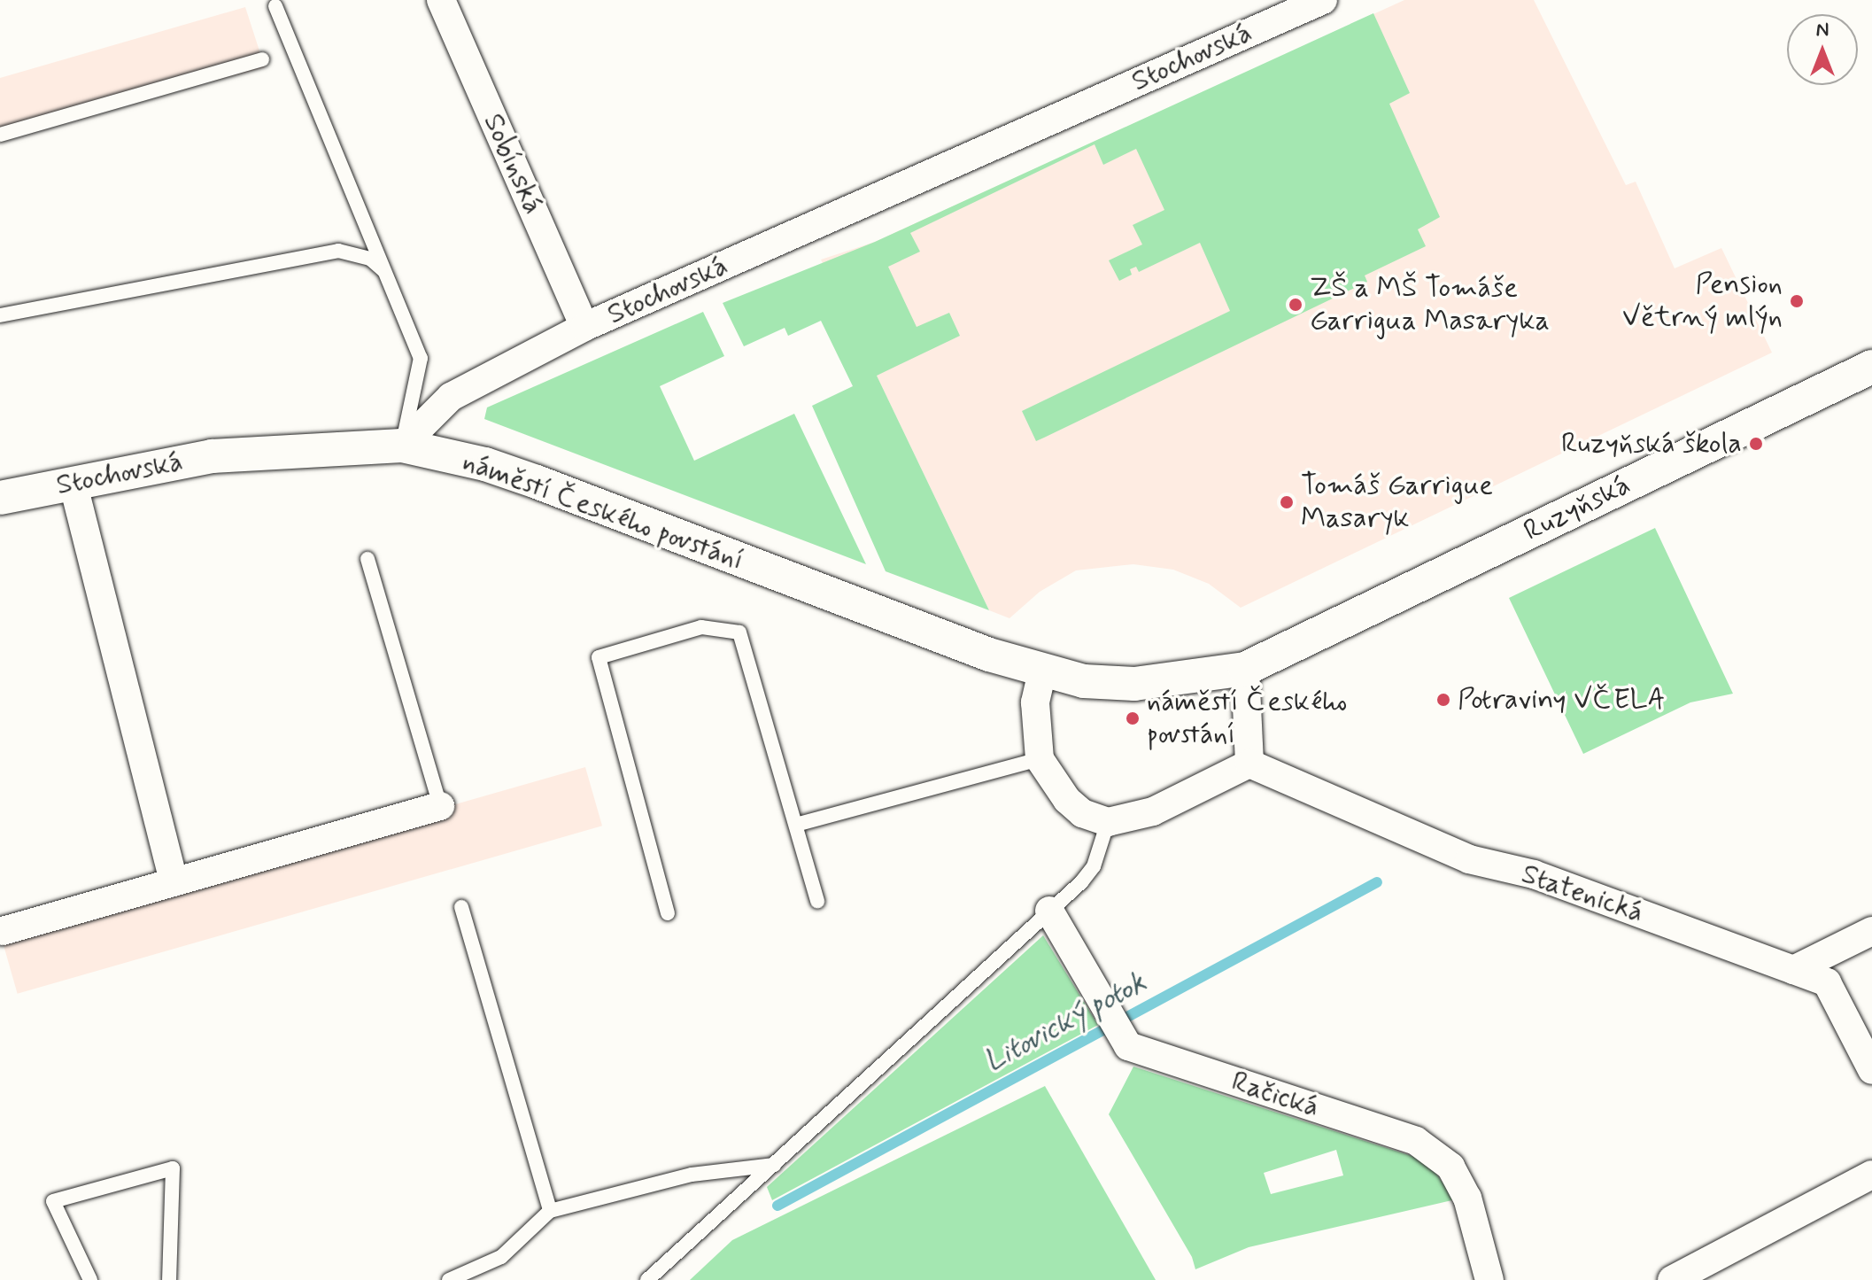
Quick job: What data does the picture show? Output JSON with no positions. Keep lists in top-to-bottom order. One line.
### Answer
{"streets":{"street":["Stochovská","Sobínská","Ruzyňská","náměstí Českého povstání","Statenická","Račická"]},"crossings":[["Stochovská","Sobínská"],["Stochovská","náměstí Českého povstání"],["Ruzyňská","náměstí Českého povstání"]],"water":["Litovický potok"],"places":["Pension Větrný mlýn","ZŠ a MŠ Tomáše Garrigua Masaryka","Ruzyňská škola","Tomáš Garrigue Masaryk","Potraviny VČELA","náměstí Českého povstání"],"north":"top"}
